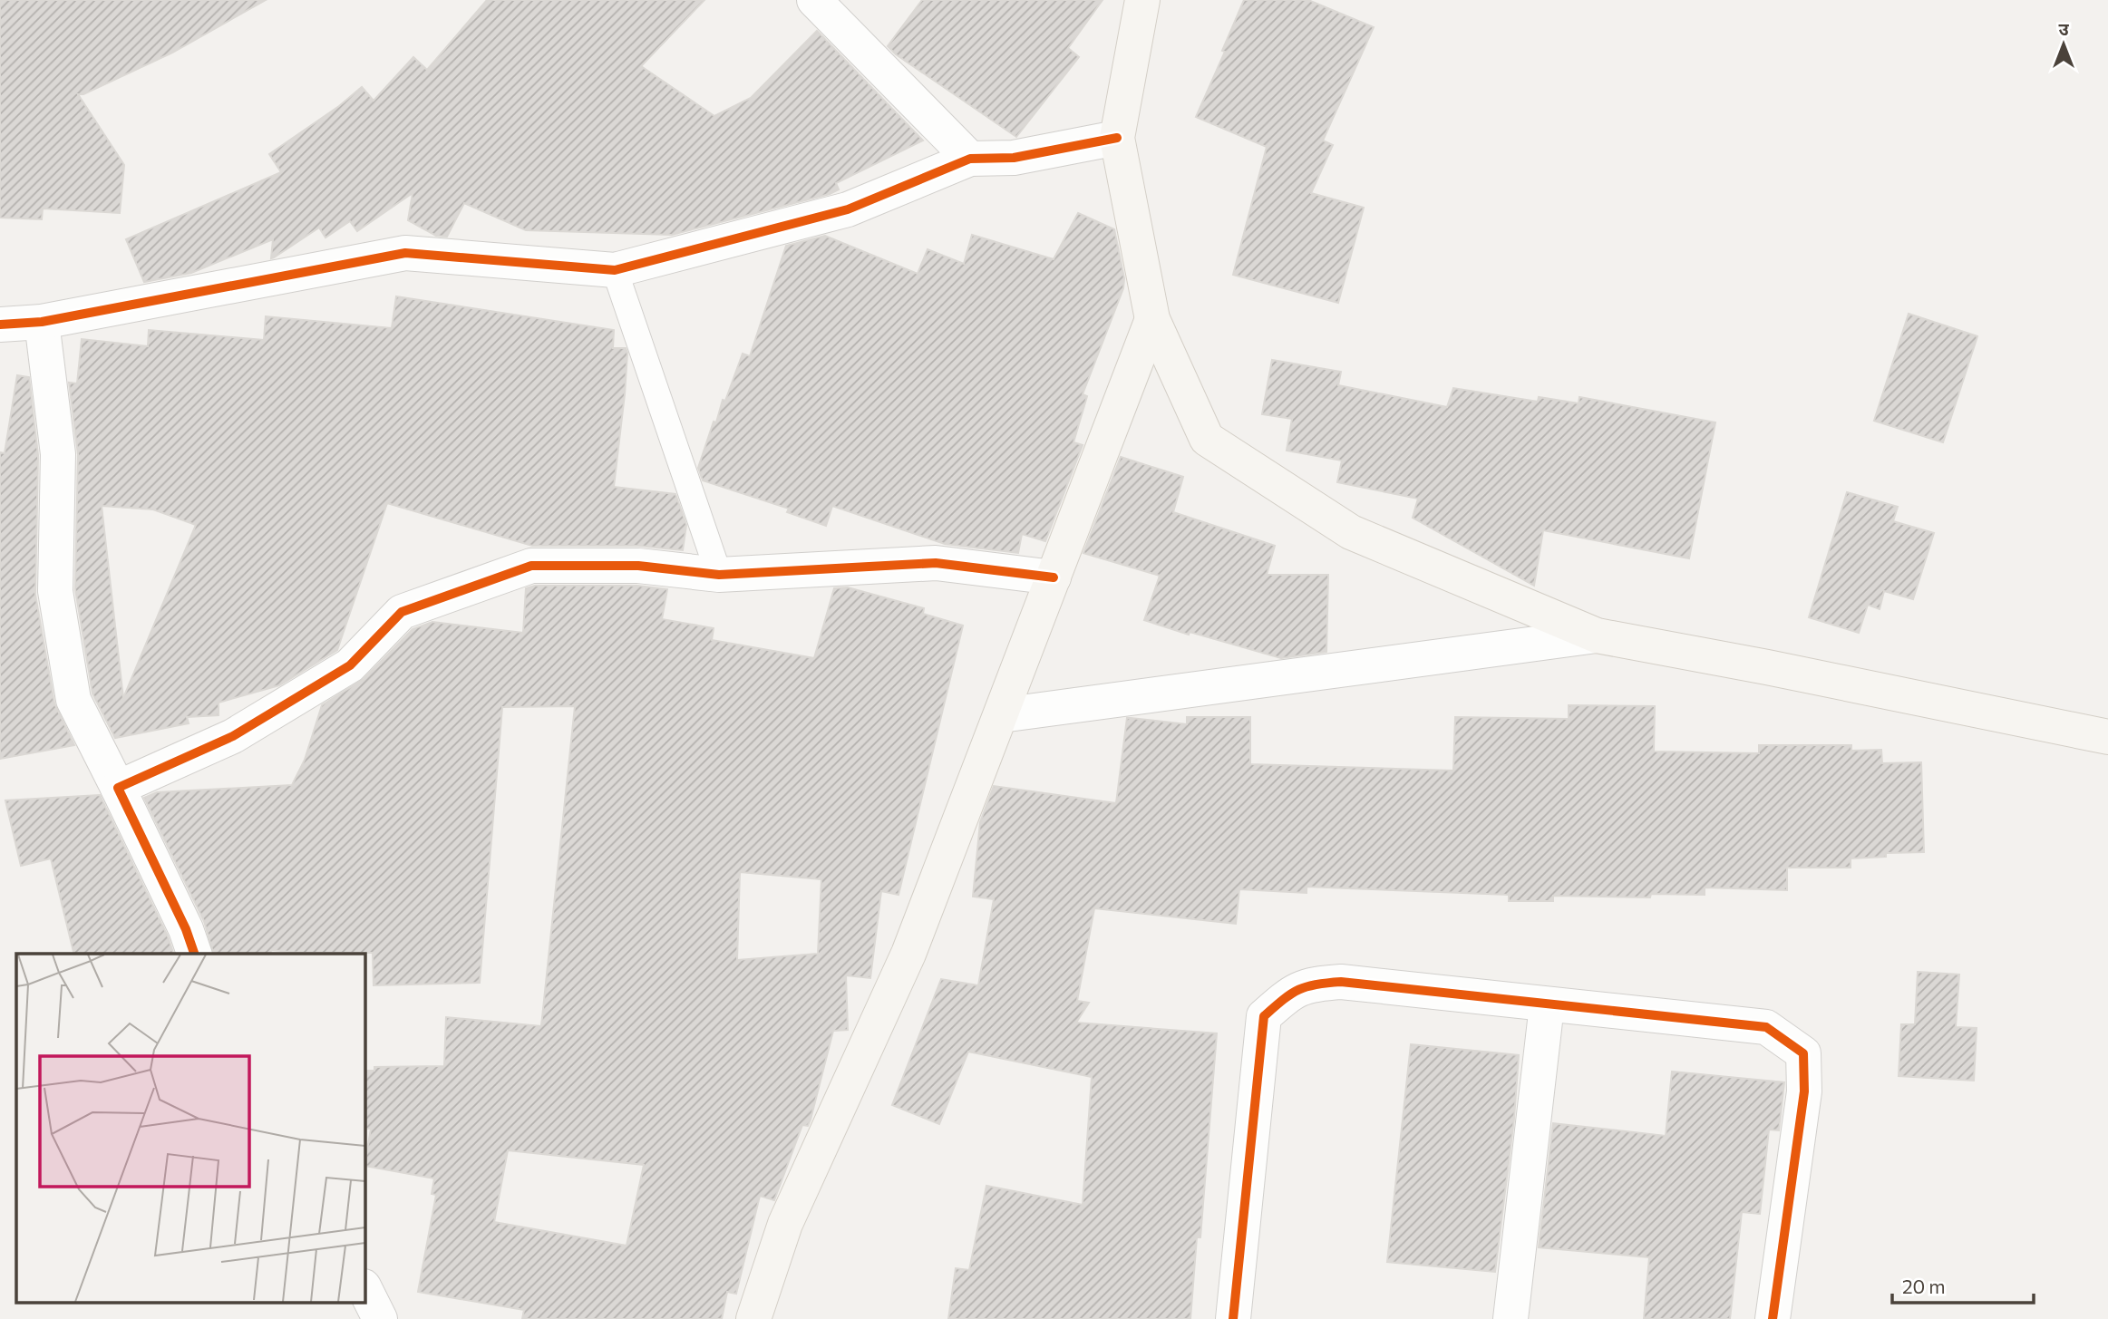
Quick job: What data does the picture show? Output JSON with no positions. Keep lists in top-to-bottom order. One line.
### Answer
{"scale_bar":"20 m","north":"top"}
